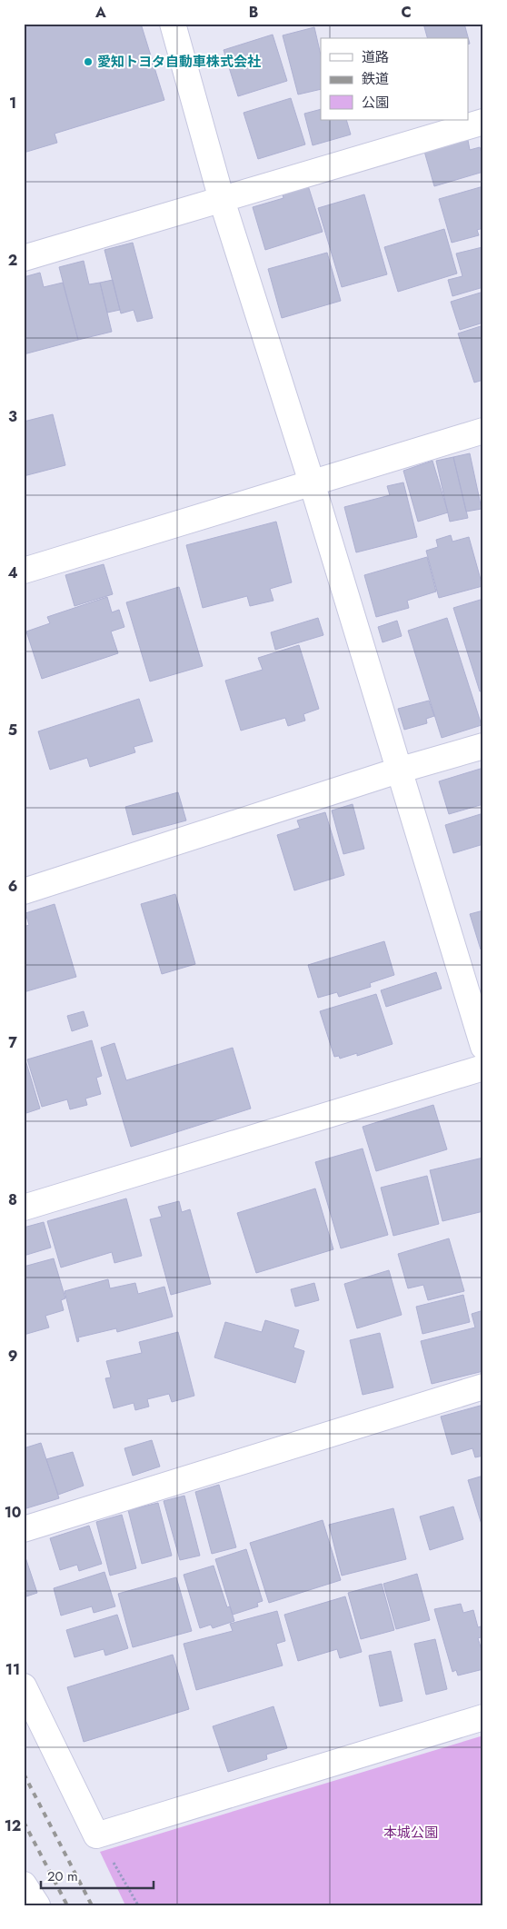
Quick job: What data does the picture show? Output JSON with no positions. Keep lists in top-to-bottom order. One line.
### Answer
{"parks":["本城公園"],"places":["愛知トヨタ自動車株式会社"],"legend":["道路","鉄道","公園"],"scale_bar":"20 m","grid":{"columns":["A","B","C"],"rows":["1","2","3","4","5","6","7","8","9","10","11","12"]}}
